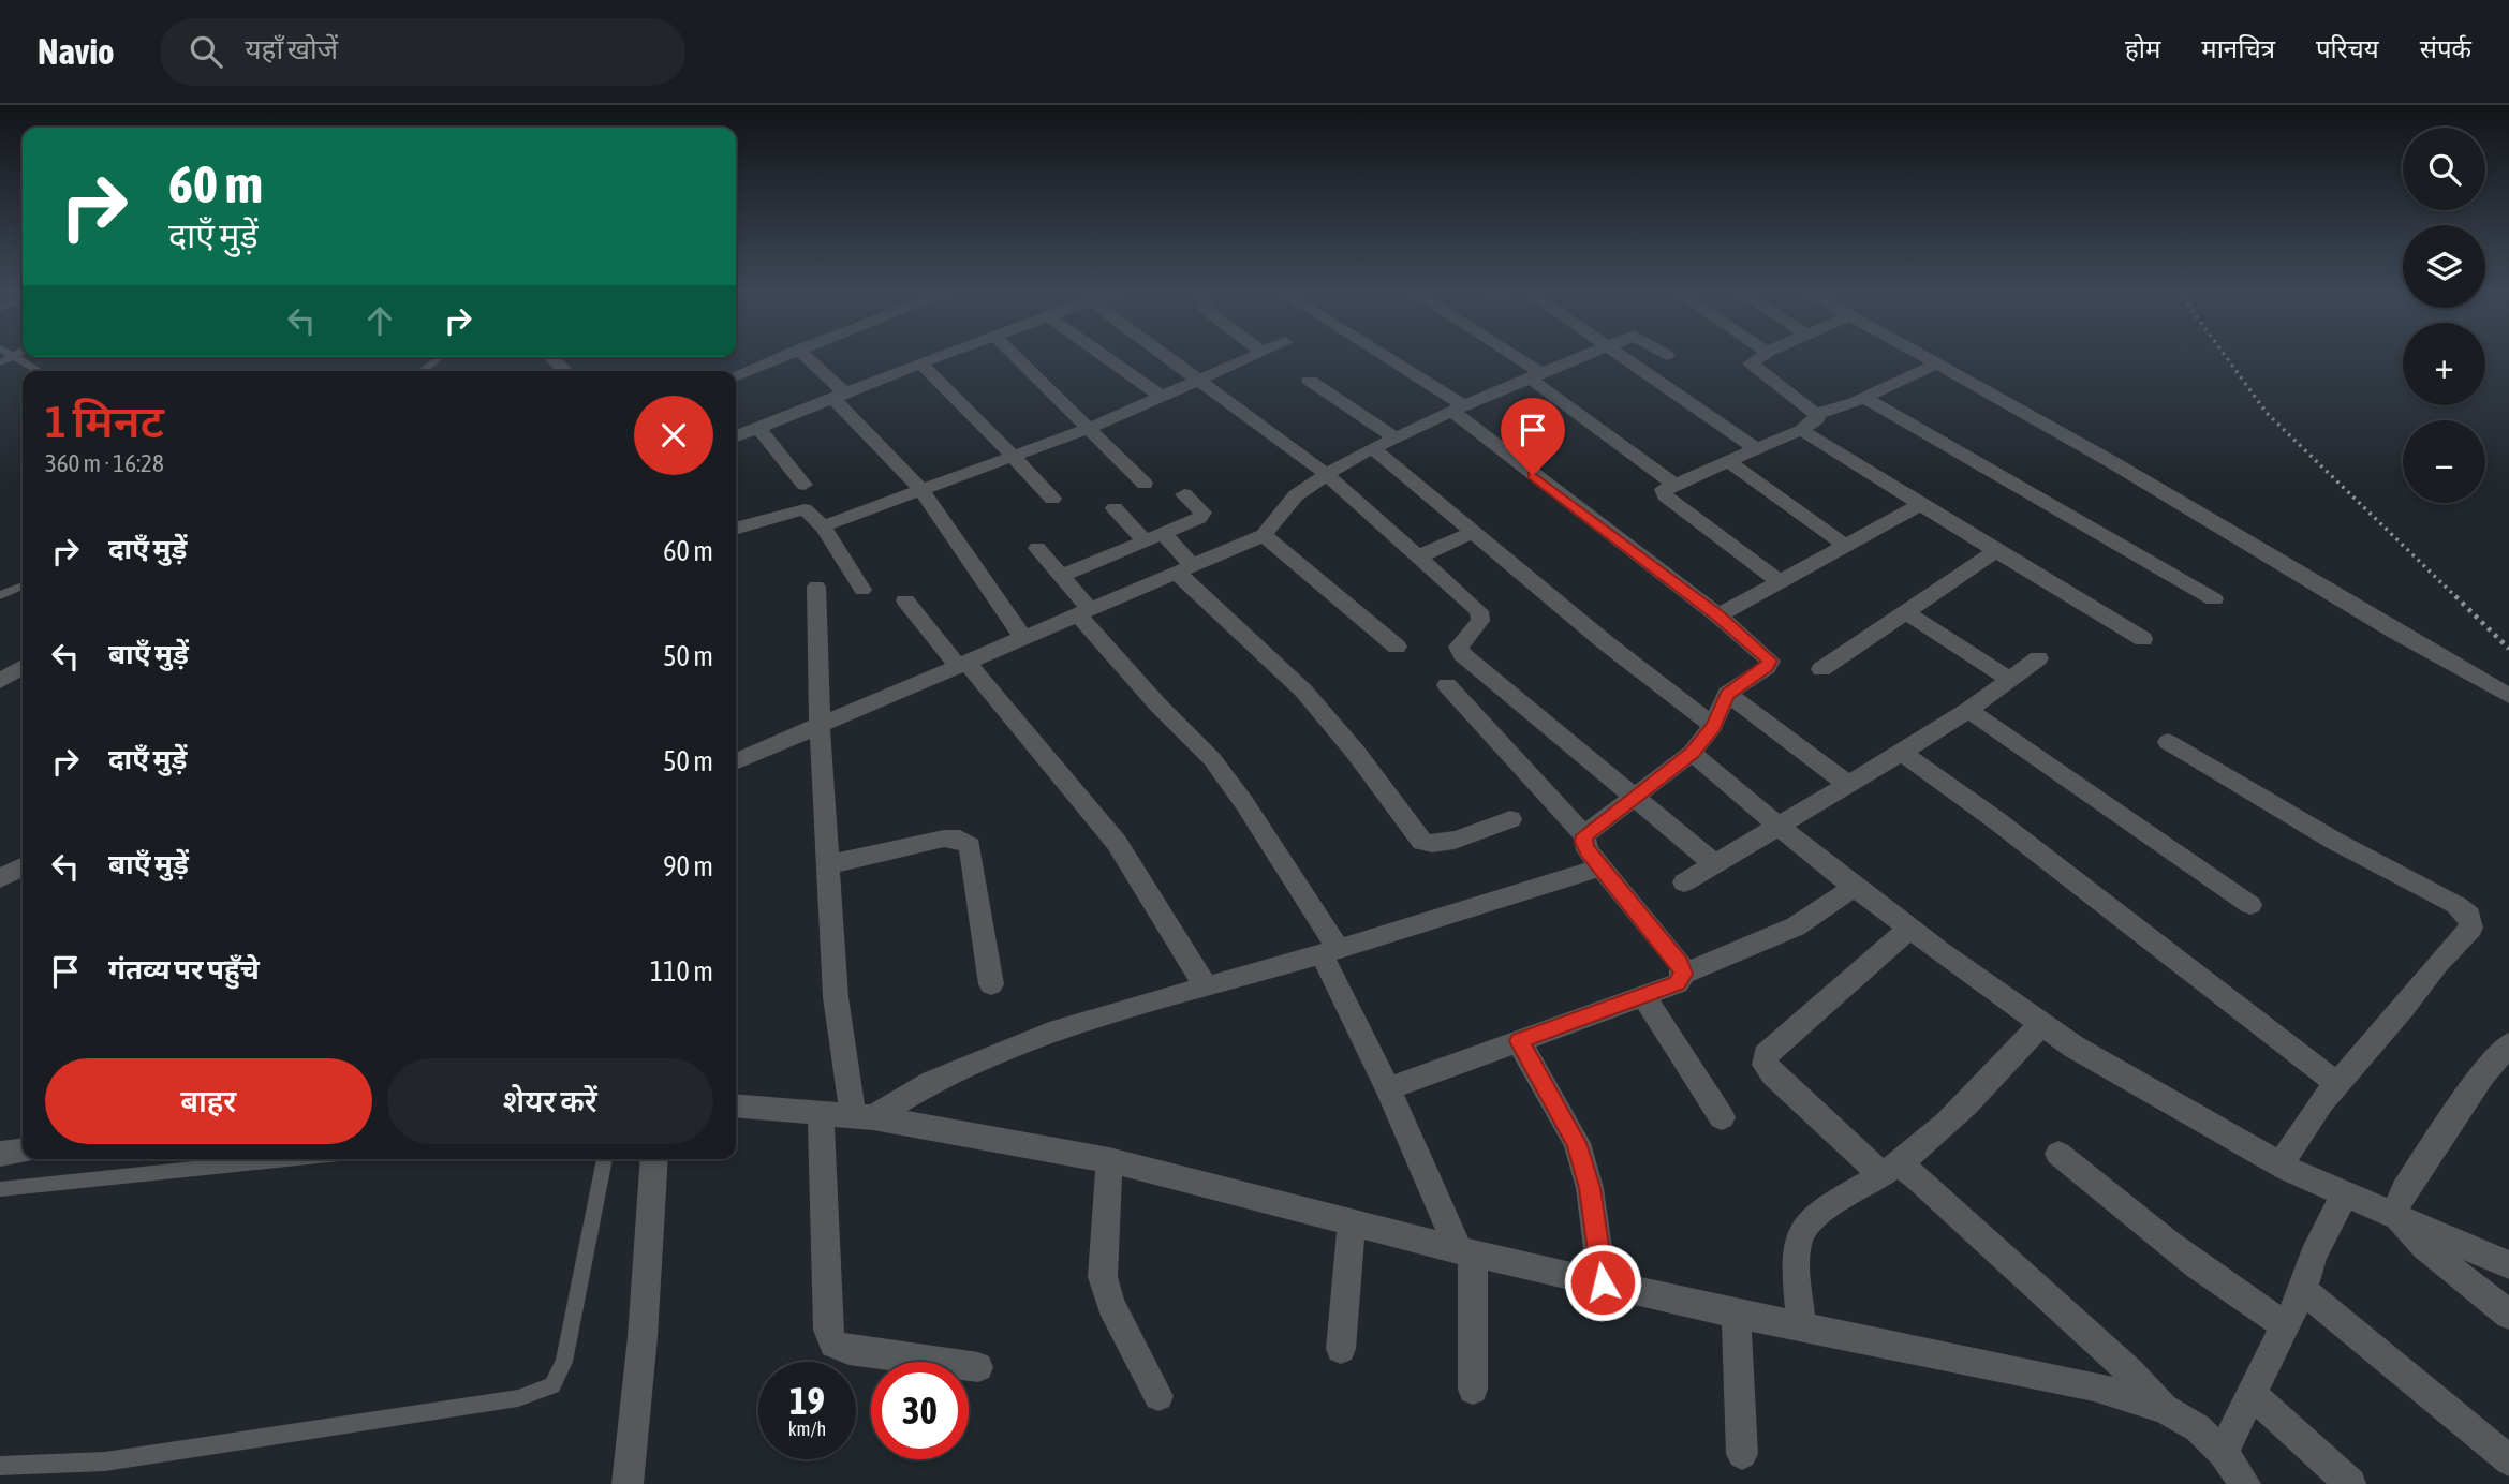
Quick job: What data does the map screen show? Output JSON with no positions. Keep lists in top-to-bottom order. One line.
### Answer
{"page":{"header":"Navio","search":"यहाँ खोजें","nav":["होम","मानचित्र","परिचय","संपर्क"],"map_buttons":["+","−"],"turn":["60 m","दाएँ मुड़ें"],"heading":["1 मिनट","360 m · 16:28"],"list":[{"name":"दाएँ मुड़ें","value":"60 m"},{"name":"बाएँ मुड़ें","value":"50 m"},{"name":"दाएँ मुड़ें","value":"50 m"},{"name":"बाएँ मुड़ें","value":"90 m"},{"name":"गंतव्य पर पहुँचे","value":"110 m"}],"buttons":["बाहर","शेयर करें"],"speed":"19 km/h","limit":"30"}}
